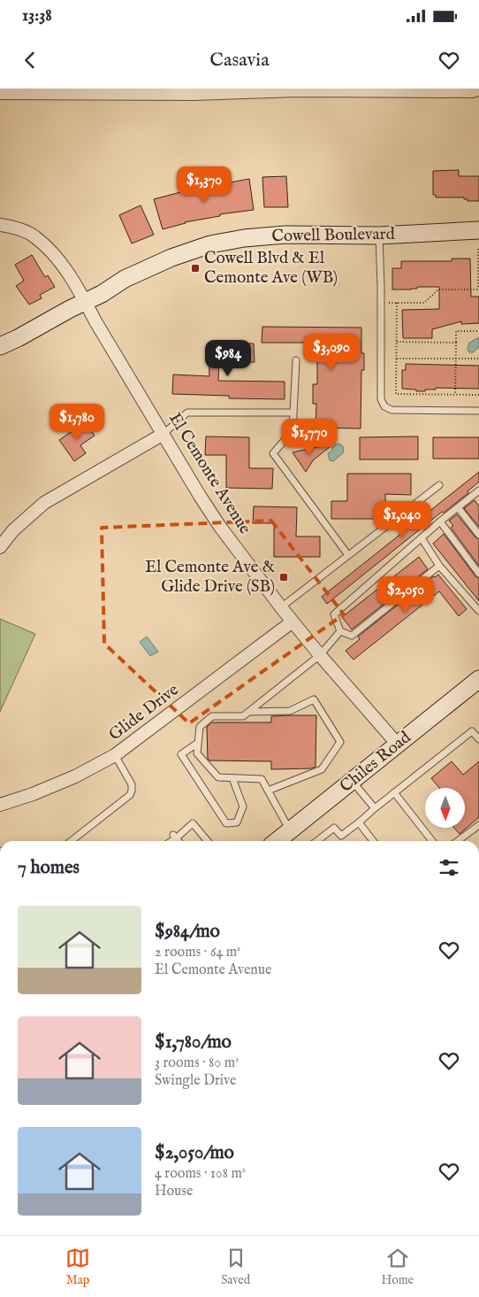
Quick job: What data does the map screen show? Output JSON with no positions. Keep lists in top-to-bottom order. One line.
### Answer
{"streets":{"street":["Cowell Boulevard","El Cemonte Avenue","Glide Drive","Chiles Road"]},"crossings":[["Cowell Boulevard","El Cemonte Avenue"],["El Cemonte Avenue","Glide Drive"],["El Cemonte Avenue","Chiles Road"]],"places":{"transit":["Cowell Blvd & El Cemonte Ave (WB)","El Cemonte Ave & Glide Drive (SB)"]},"north":"bottom","page":{"status":"13:38","header":"Casavia","price":["$1,370","$3,090","$984","$1,780","$1,770","$1,040","$2,050"],"heading":"7 homes","list":[{"name":"$984/mo","note":"2 rooms · 64 m² · El Cemonte Avenue"},{"name":"$1,780/mo","note":"3 rooms · 80 m² · Swingle Drive"},{"name":"$2,050/mo","note":"4 rooms · 108 m² · House"}],"tabs":["Map","Saved","Home"]}}
